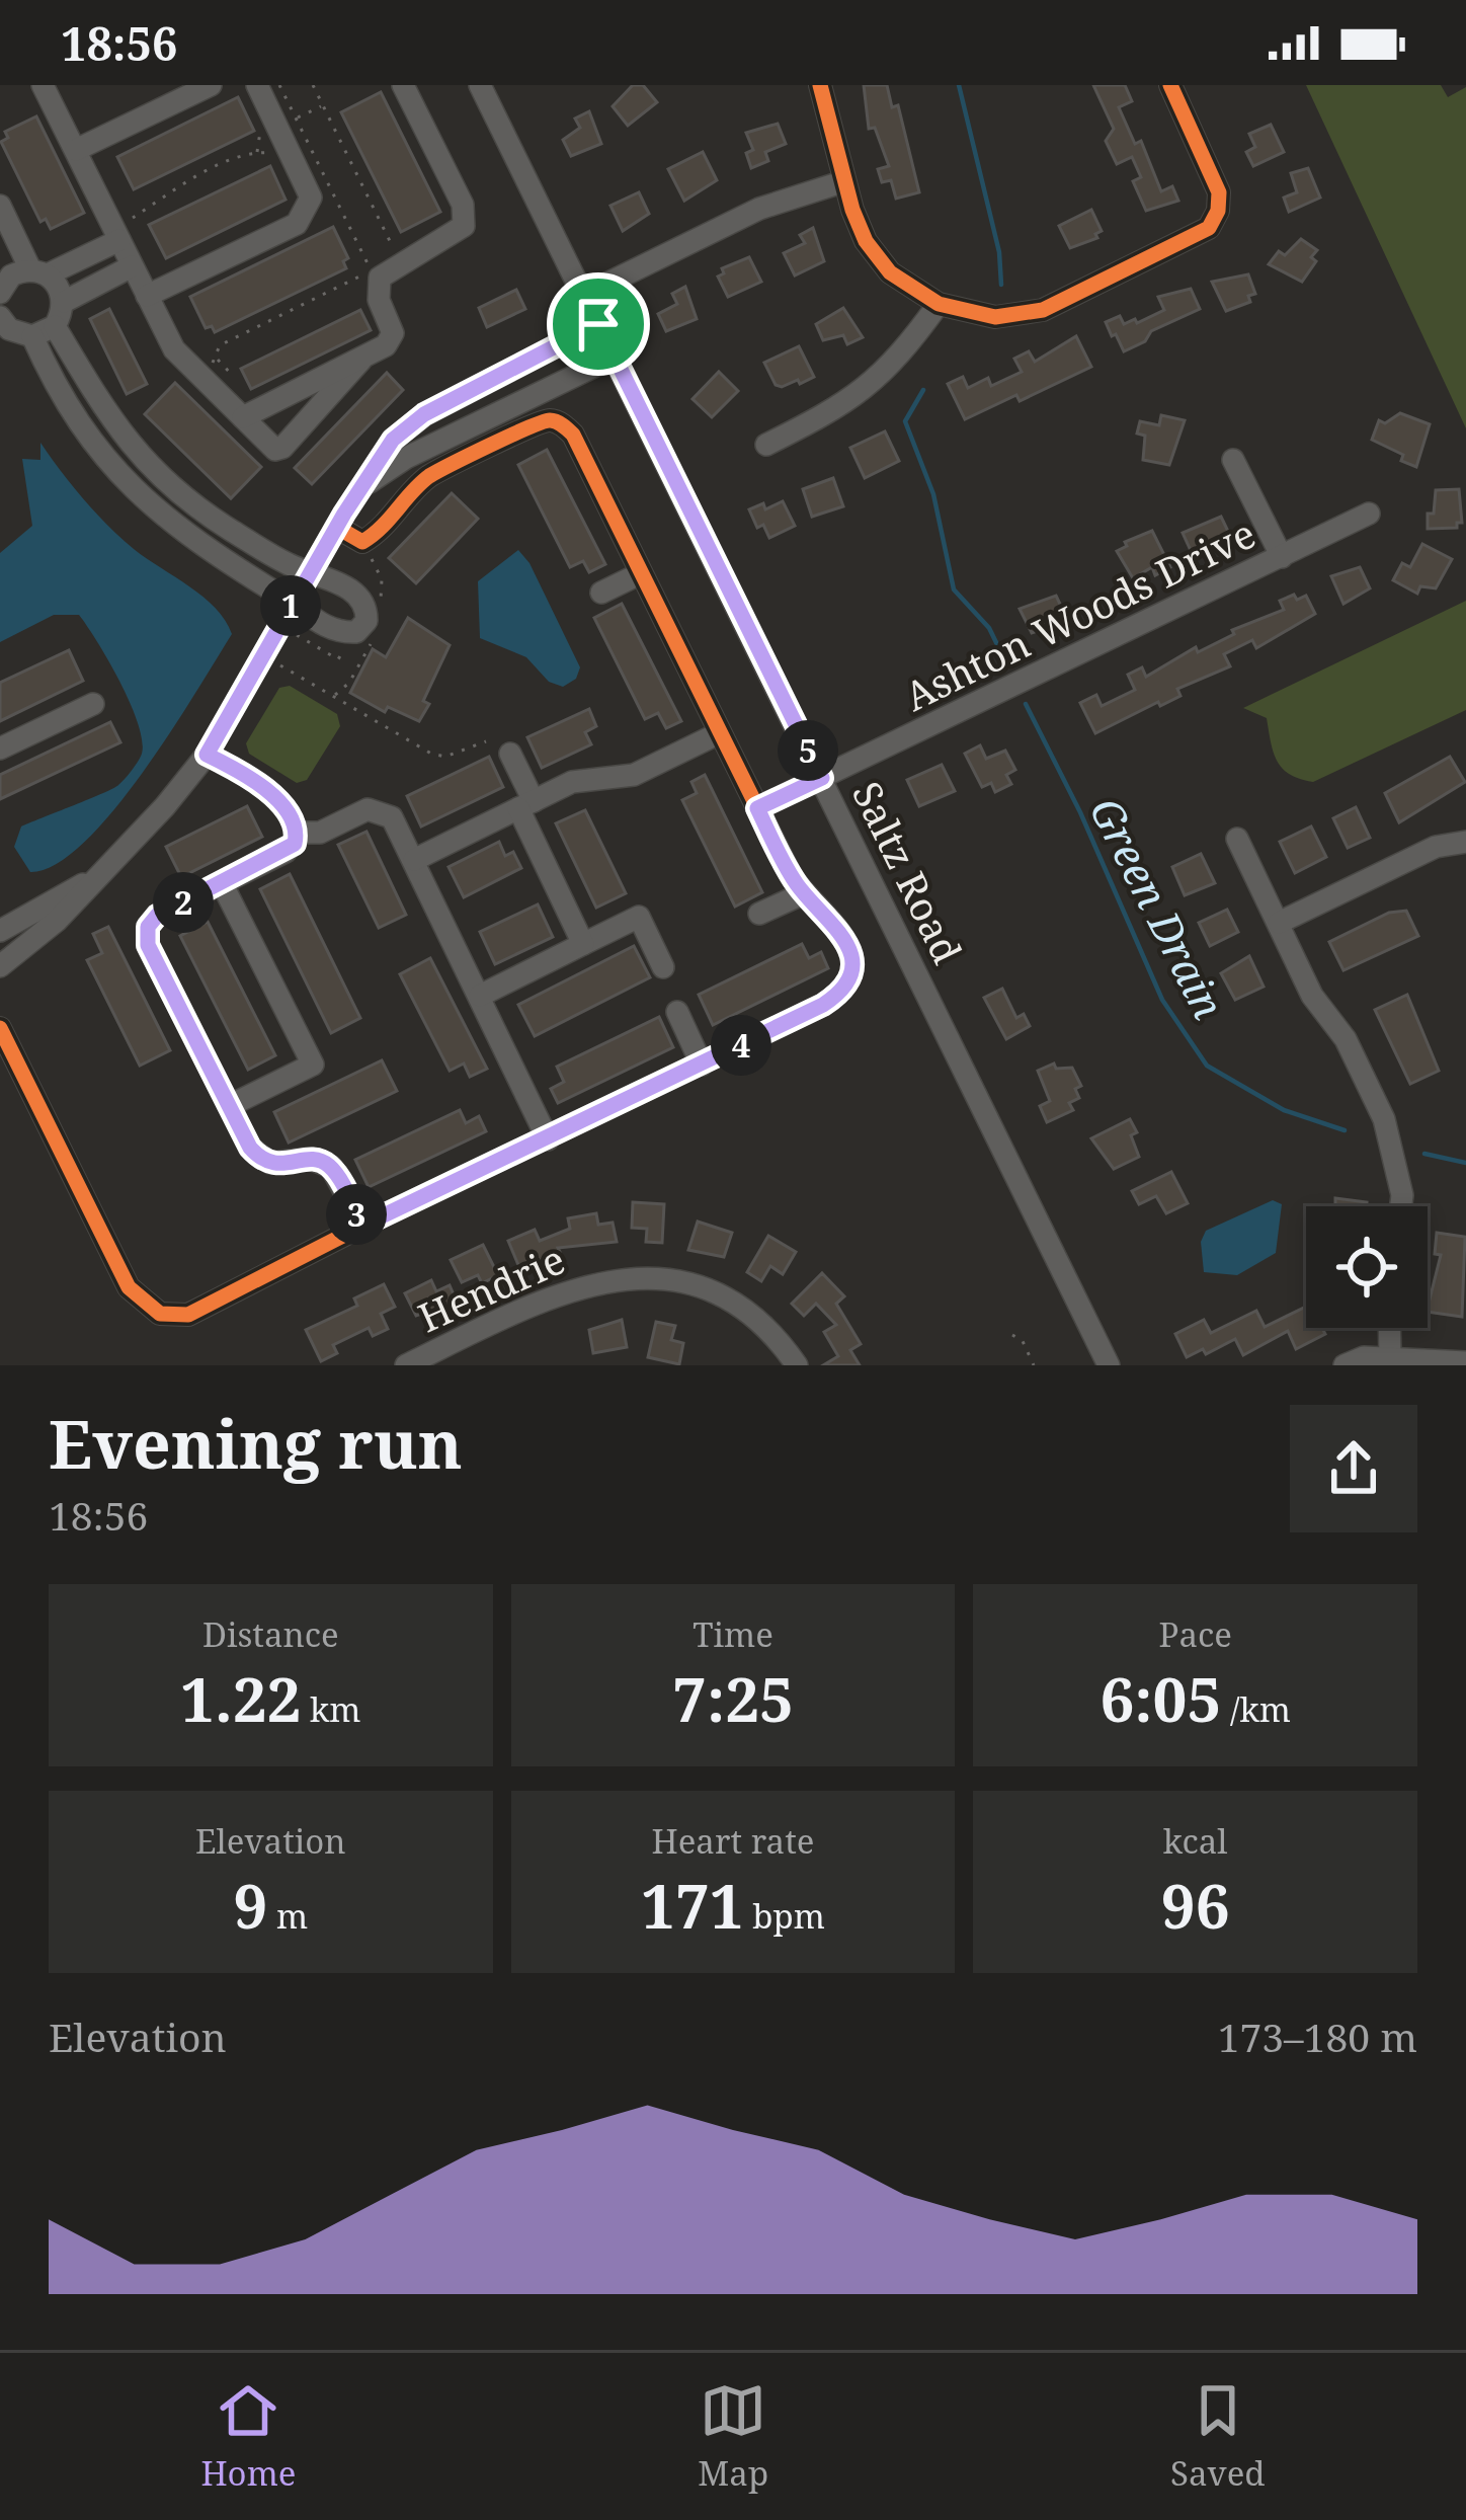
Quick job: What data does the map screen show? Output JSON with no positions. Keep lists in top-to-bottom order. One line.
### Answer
{"streets":{"street":["Ashton Woods Drive","Saltz Road","Hendrie"]},"crossings":[["Ashton Woods Drive","Saltz Road"]],"water":["Green Drain"],"page":{"status":"18:56","pins":["1","5","2","4","3"],"heading":["Evening run","18:56"],"stats":[["Distance","1.22 km"],["Time","7:25"],["Pace","6:05 /km"],["Elevation","9 m"],["Heart rate","171 bpm"],["kcal","96"]],"chart":["Elevation","173–180 m"],"tabs":["Home","Map","Saved"]}}
